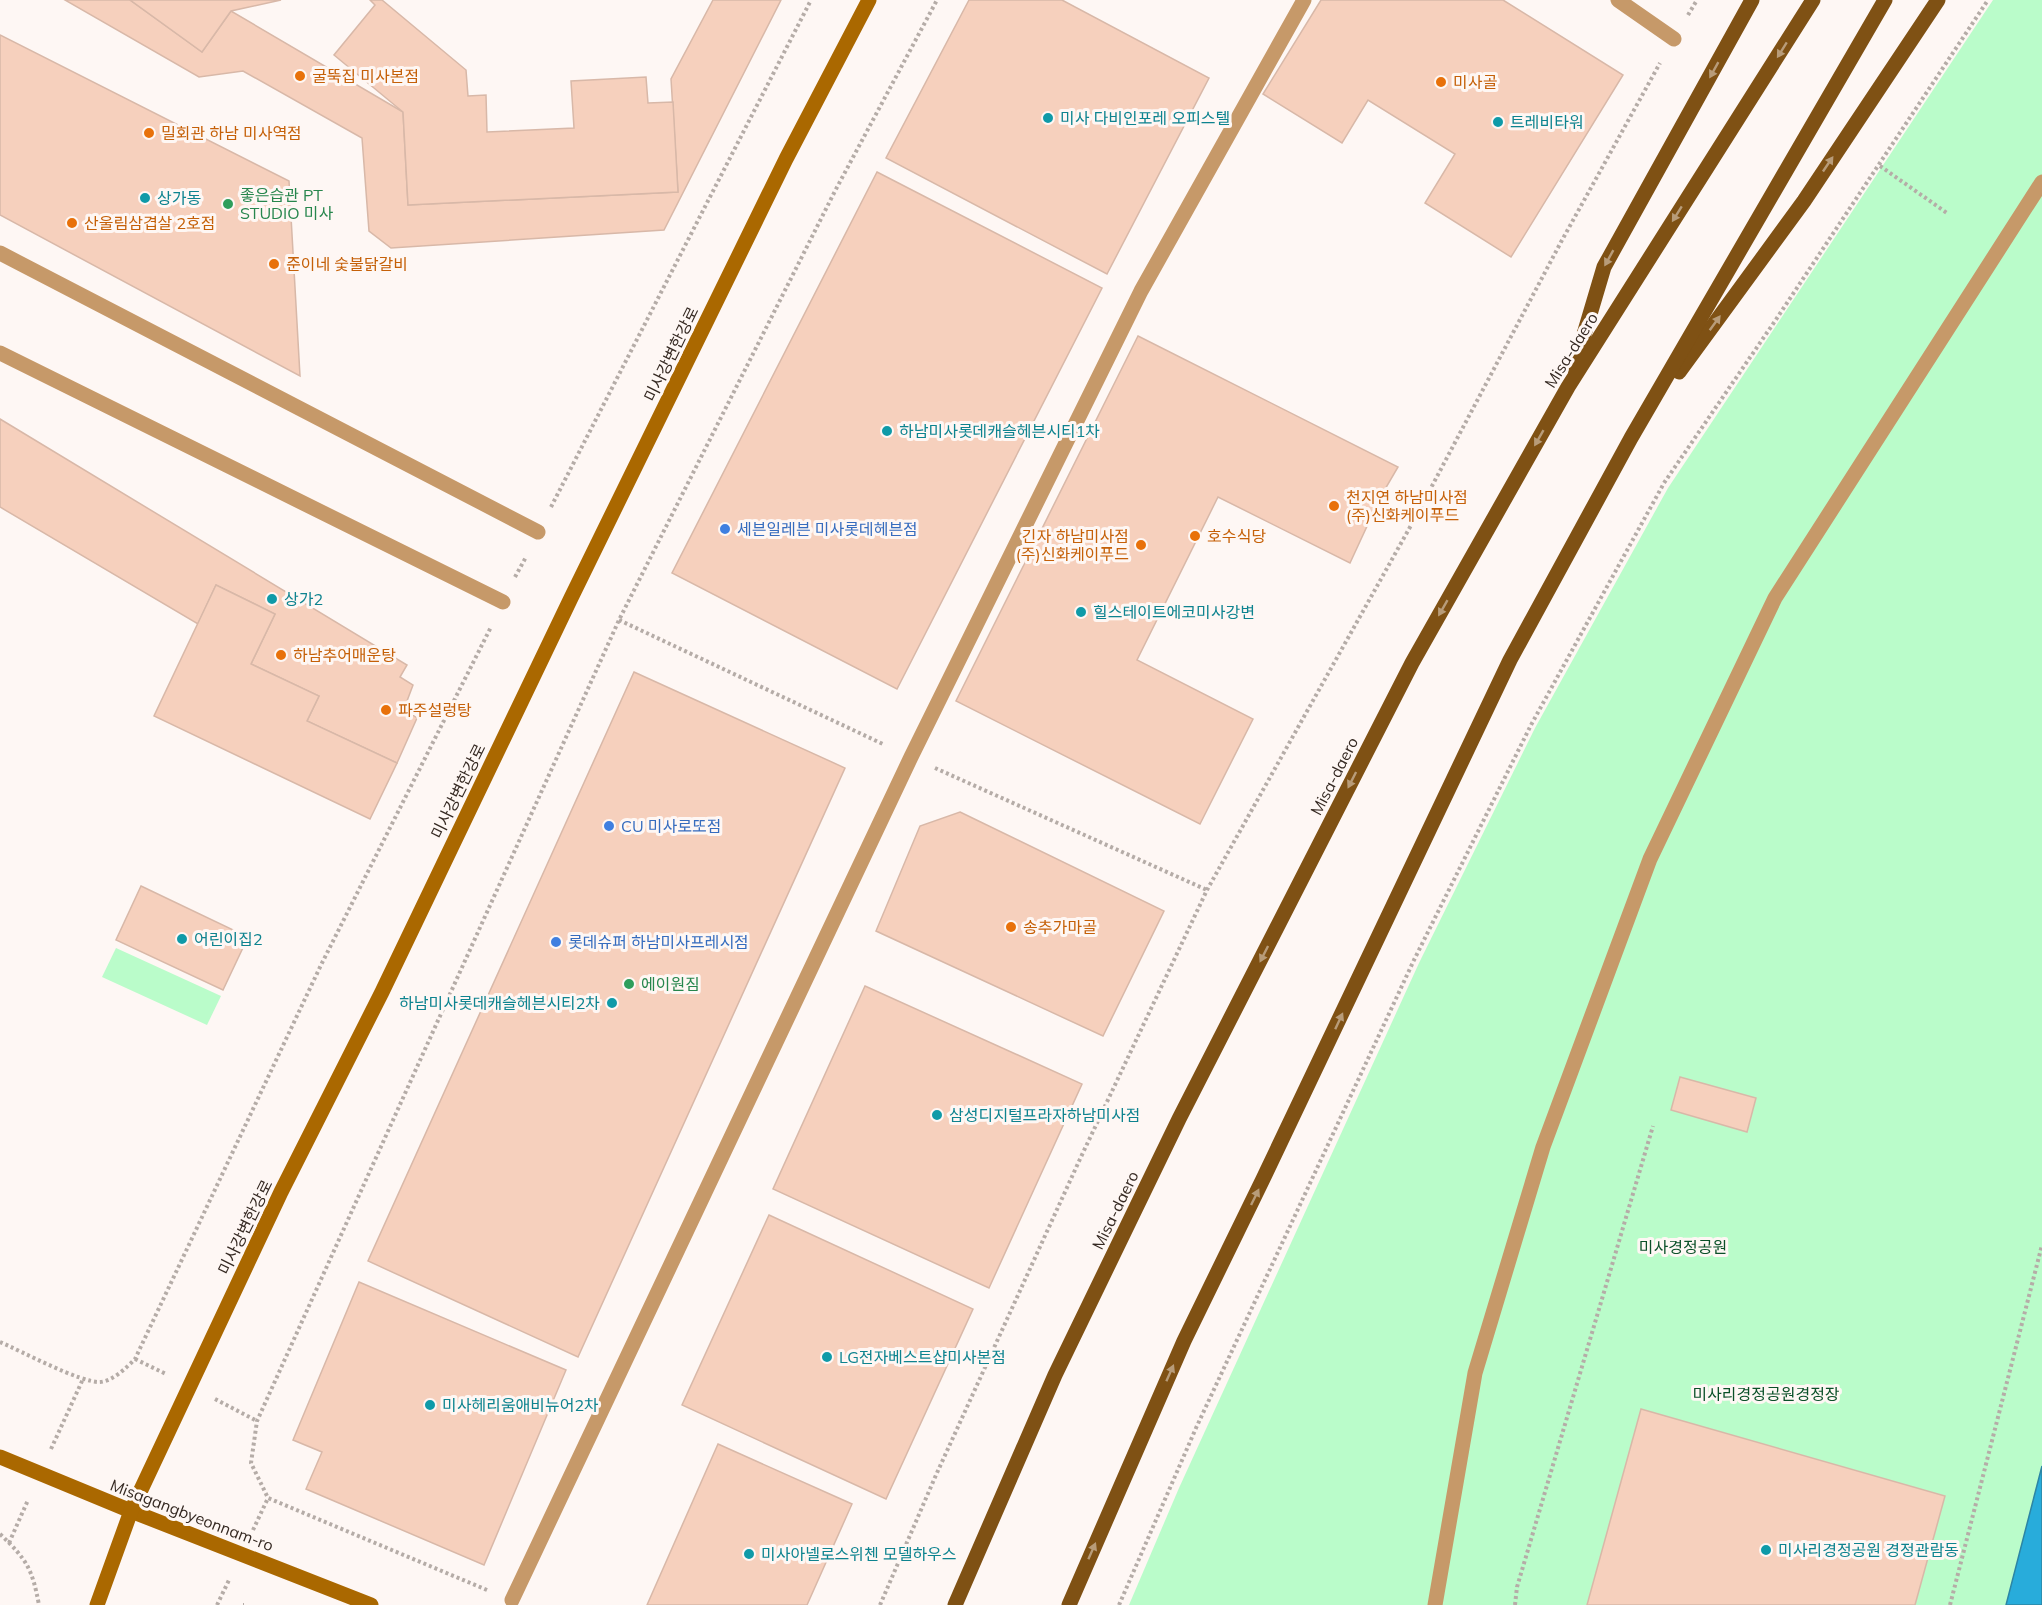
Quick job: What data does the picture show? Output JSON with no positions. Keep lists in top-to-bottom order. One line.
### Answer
{"streets":{"main road":["Misa-daero"],"street":["미사강변한강로","Misagangbyeonnam-ro"]},"crossings":[["미사강변한강로","Misagangbyeonnam-ro"]],"parks":["미사경정공원","미사리경정공원경정장"],"places":["굴뚝집 미사본점","미사골","미사 다비인포레 오피스텔","트레비타워","밀회관 하남 미사역점","상가동","좋은습관 PT STUDIO 미사","산울림삼겹살 2호점","준이네 숯불닭갈비","하남미사롯데캐슬헤븐시티1차","천지연 하남미사점 (주)신화케이푸드","세븐일레븐 미사롯데헤븐점","호수식당","긴자 하남미사점 (주)신화케이푸드","상가2","힐스테이트에코미사강변","하남추어매운탕","파주설렁탕","CU 미사로또점","송추가마골","어린이집2","롯데슈퍼 하남미사프레시점","에이원짐","하남미사롯데캐슬헤븐시티2차","삼성디지털프라자하남미사점","LG전자베스트샵미사본점","미사헤리움애비뉴어2차","미사리경정공원 경정관람동","미사아넬로스위첸 모델하우스"]}
